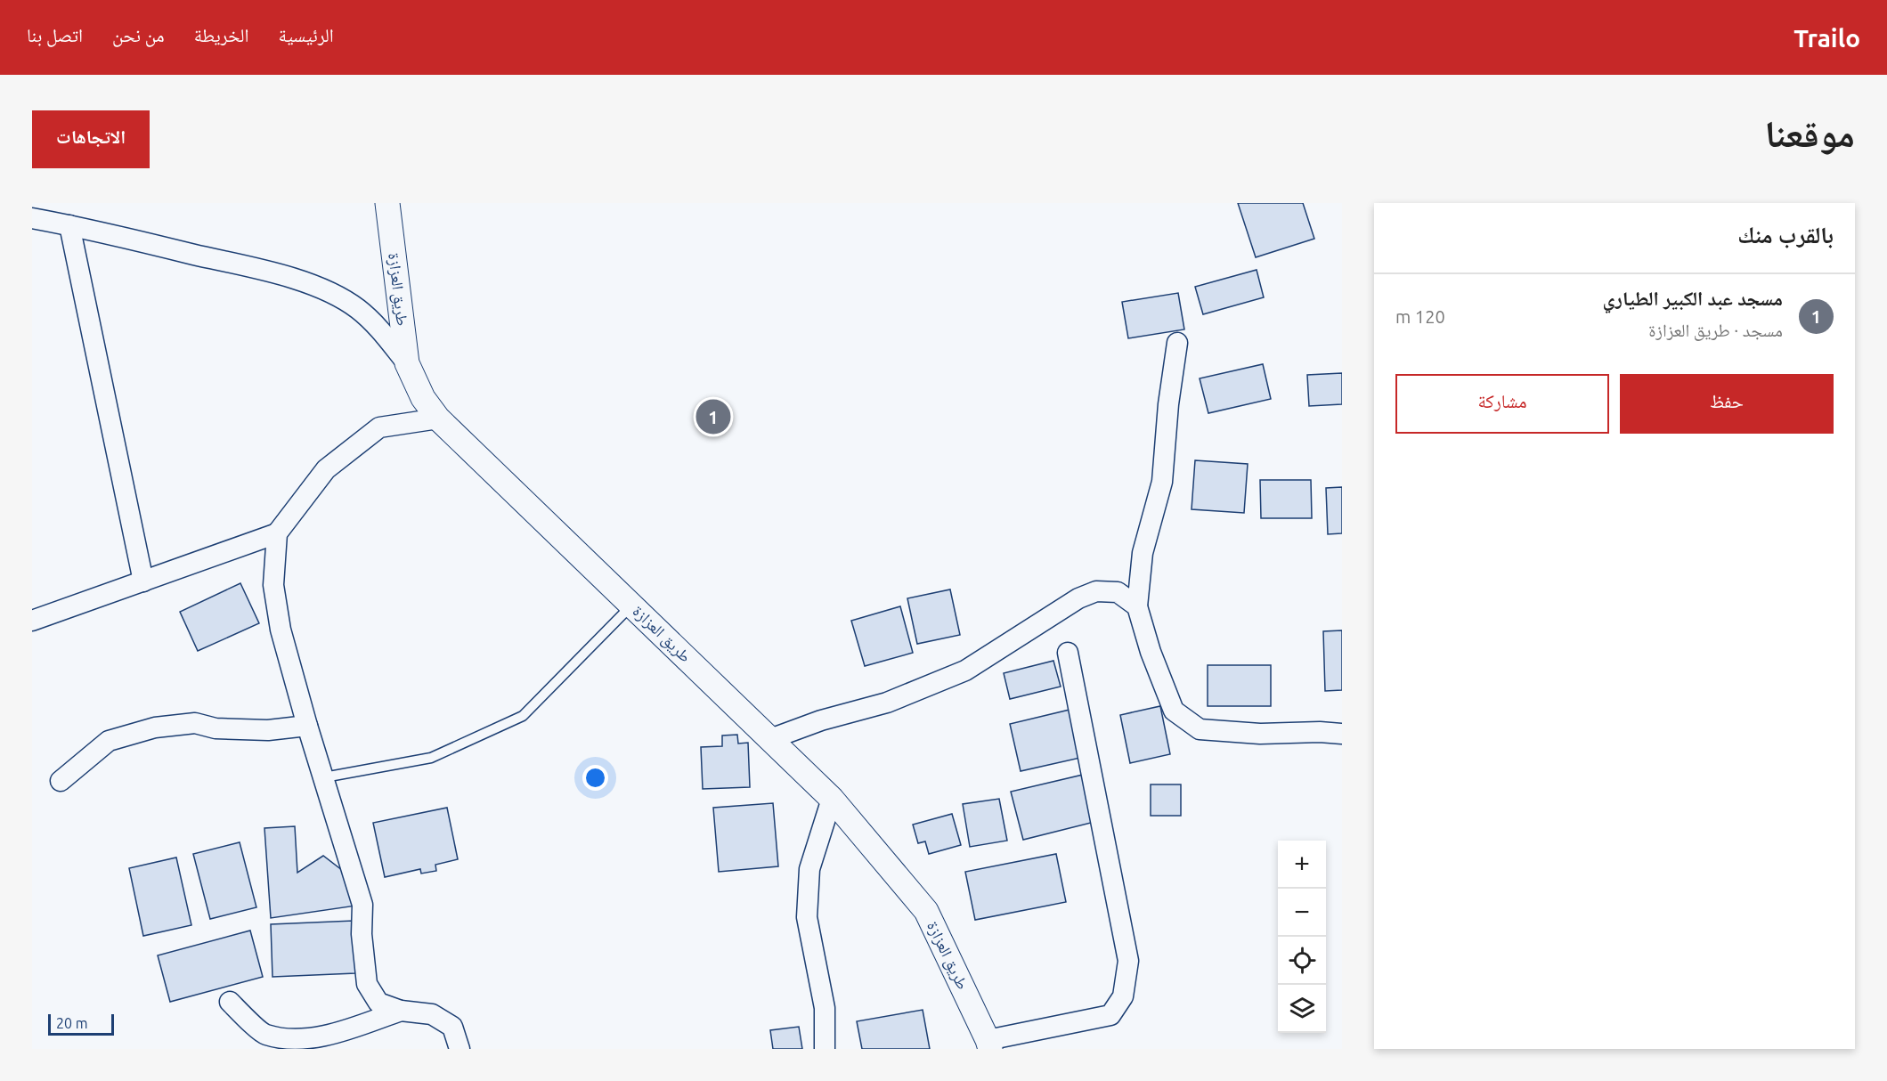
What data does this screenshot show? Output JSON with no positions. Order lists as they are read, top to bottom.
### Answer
{
  "streets": {
    "street": ["طريق العزازة"]
  },
  "scale_bar": "20 m",
  "page": {
    "header": "Trailo",
    "nav": [
      "الرئيسية",
      "الخريطة",
      "من نحن",
      "اتصل بنا"
    ],
    "title": "موقعنا",
    "buttons": [
      "الاتجاهات",
      ["حفظ", "مشاركة"]
    ],
    "heading": "بالقرب منك",
    "list": [
      {
        "mark": "1",
        "name": "مسجد عبد الكبير الطياري",
        "note": "مسجد · طريق العزازة",
        "value": "120 m"
      }
    ],
    "pins": "1",
    "map_buttons": ["+", "−"],
    "scale": "20 m"
  }
}
